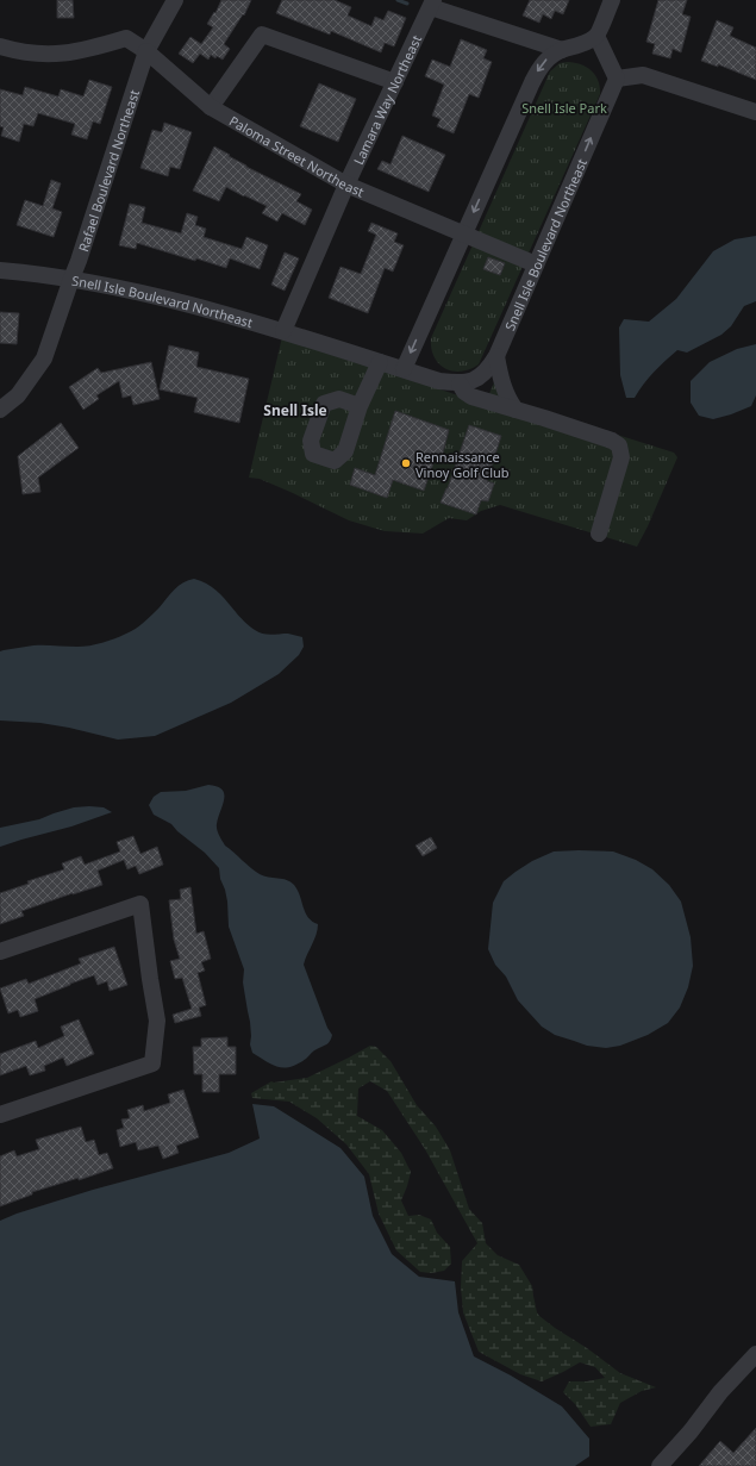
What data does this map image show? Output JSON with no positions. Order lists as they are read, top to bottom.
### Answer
{
  "streets": {
    "street": [
      "Lamara Way Northeast",
      "Paloma Street Northeast",
      "Rafael Boulevard Northeast",
      "Snell Isle Boulevard Northeast"
    ]
  },
  "crossings": [
    ["Lamara Way Northeast", "Paloma Street Northeast"],
    ["Lamara Way Northeast", "Snell Isle Boulevard Northeast"],
    ["Paloma Street Northeast", "Rafael Boulevard Northeast"],
    ["Paloma Street Northeast", "Snell Isle Boulevard Northeast"],
    ["Rafael Boulevard Northeast", "Snell Isle Boulevard Northeast"]
  ],
  "districts": ["Snell Isle"],
  "parks": ["Snell Isle Park"],
  "places": ["Rennaissance Vinoy Golf Club"]
}
